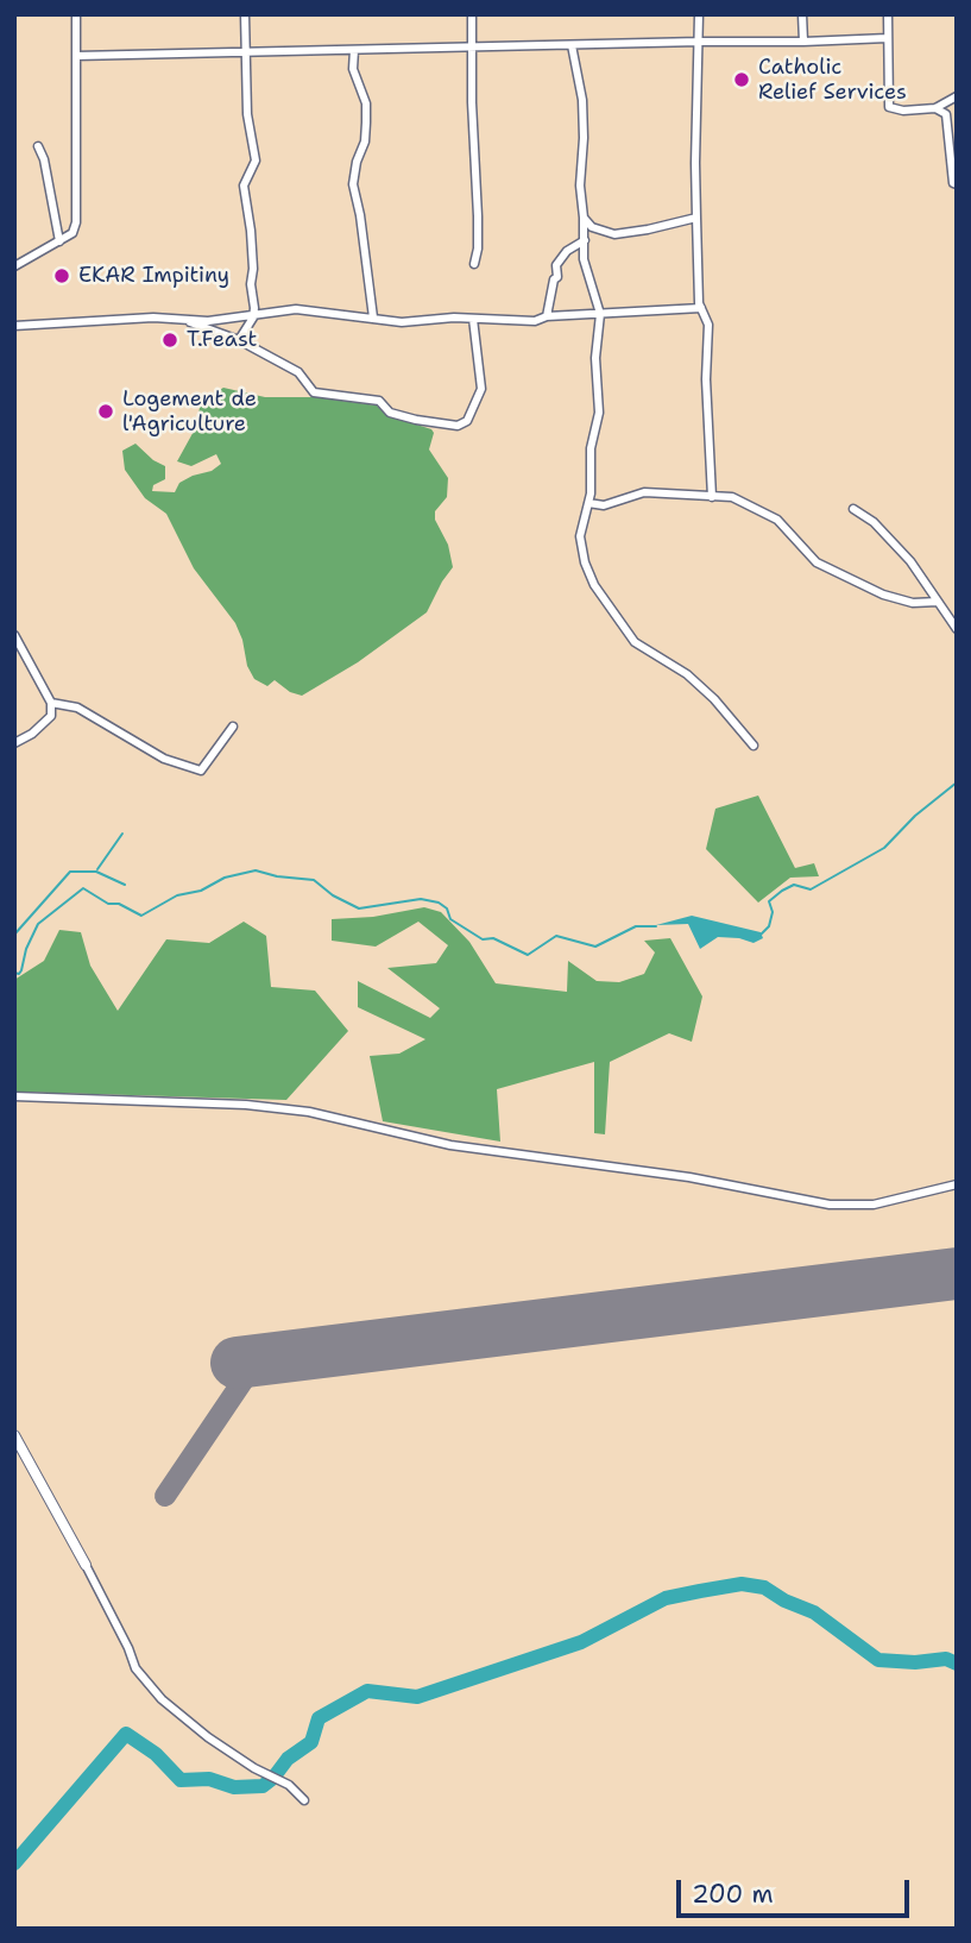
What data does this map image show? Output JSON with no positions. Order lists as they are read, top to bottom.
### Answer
{
  "places": [
    "Catholic Relief Services",
    "EKAR Impitiny",
    "T.Feast",
    "Logement de l'Agriculture"
  ],
  "scale_bar": "200 m"
}
